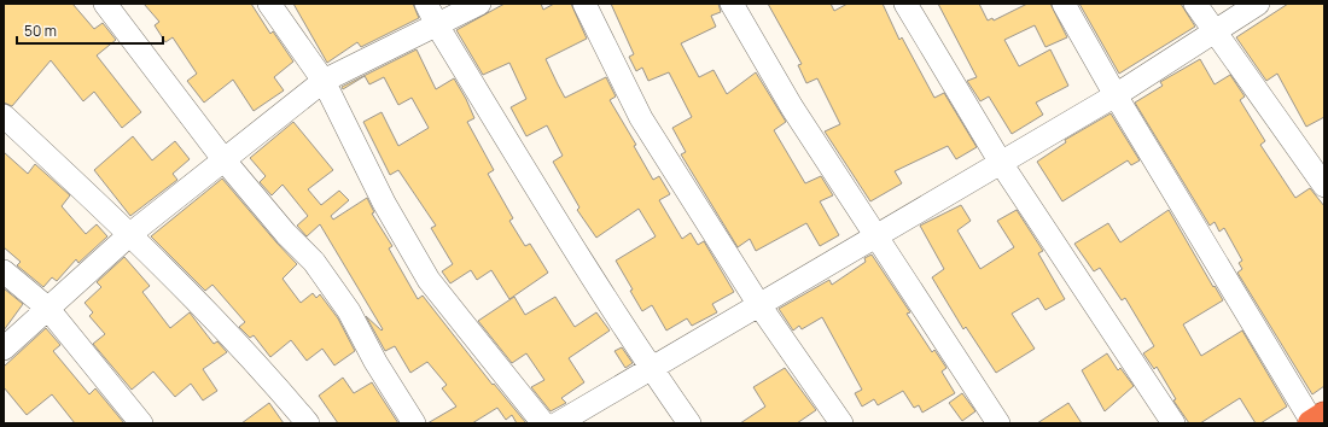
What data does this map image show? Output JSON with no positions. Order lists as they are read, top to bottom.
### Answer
{
  "scale_bar": "50 m"
}
